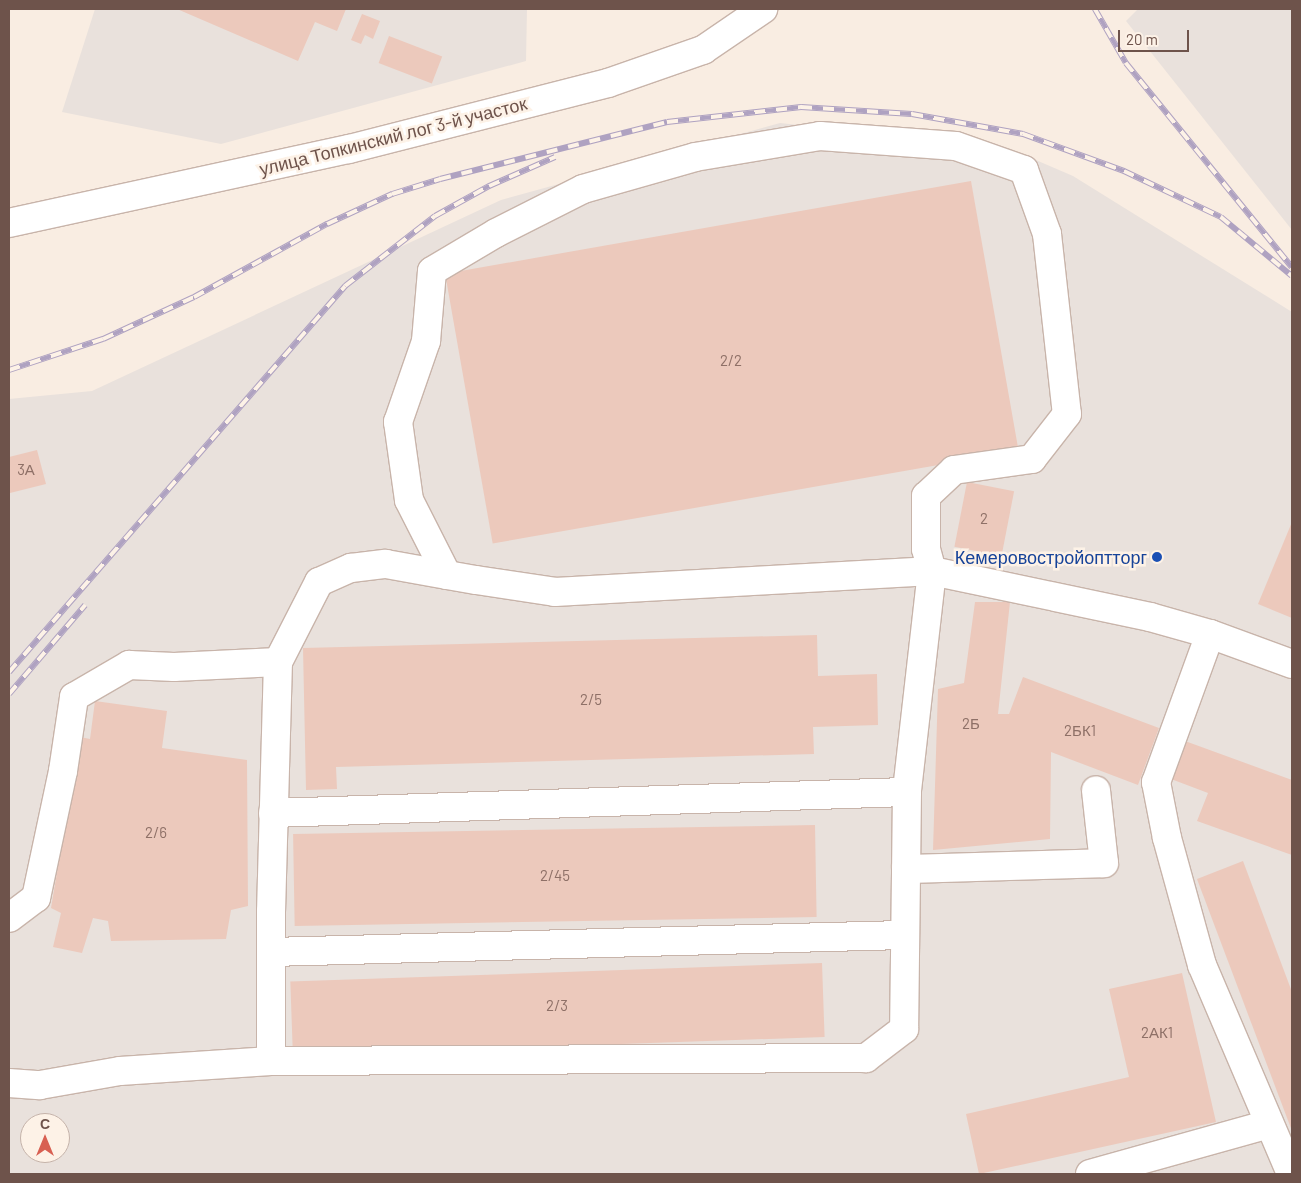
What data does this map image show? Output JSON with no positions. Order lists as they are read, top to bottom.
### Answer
{
  "streets": {
    "street": ["улица Топкинский лог 3-й участок"]
  },
  "places": ["Кемеровостройоптторг"],
  "house_numbers": [
    "2/2",
    "3А",
    "2",
    "2/5",
    "2Б",
    "2БК1",
    "2/6",
    "2/45",
    "2/3",
    "2АК1"
  ],
  "scale_bar": "20 m",
  "north": "top"
}
